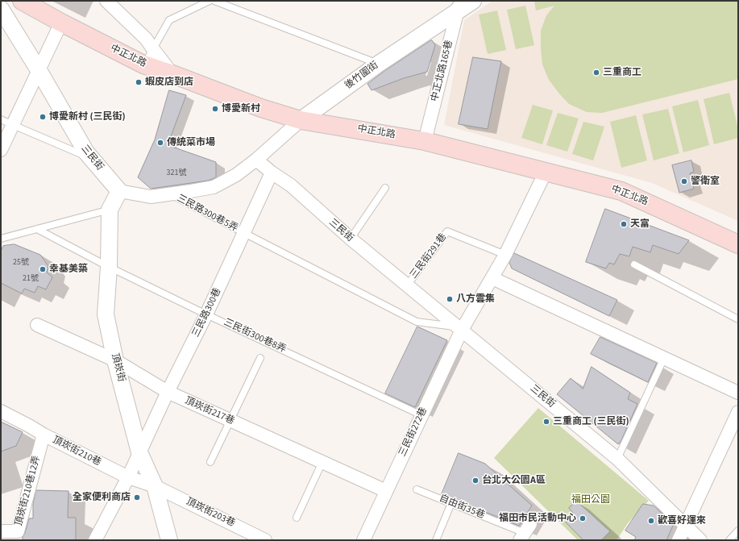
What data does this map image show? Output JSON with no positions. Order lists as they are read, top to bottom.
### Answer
{
  "streets": {
    "main road": ["中正北路"],
    "street": [
      "中正北路165巷",
      "後竹圍街",
      "三民街",
      "三民路300巷",
      "頂崁街",
      "頂崁街217巷",
      "三民街272巷",
      "頂崁街210巷",
      "頂崁街210巷12弄",
      "頂崁街203巷"
    ],
    "lane": [
      "三民路300巷5弄",
      "三民街291巷",
      "三民街300巷8弄",
      "自由街35巷"
    ]
  },
  "crossings": [
    ["中正北路", "中正北路165巷"],
    ["中正北路", "後竹圍街"],
    ["中正北路", "三民街272巷"],
    ["中正北路165巷", "後竹圍街"],
    ["後竹圍街", "三民街"],
    ["三民街", "三民路300巷5弄"],
    ["三民街", "三民街291巷"],
    ["三民街", "三民路300巷"],
    ["三民街", "頂崁街"],
    ["三民街", "三民街272巷"],
    ["三民路300巷5弄", "三民路300巷"],
    ["三民路300巷5弄", "三民街272巷"],
    ["三民街291巷", "三民街272巷"],
    ["三民路300巷", "三民街300巷8弄"],
    ["三民路300巷", "頂崁街"],
    ["三民路300巷", "頂崁街217巷"],
    ["三民路300巷", "頂崁街210巷"],
    ["三民街300巷8弄", "頂崁街"],
    ["三民街300巷8弄", "三民街272巷"],
    ["頂崁街", "頂崁街217巷"],
    ["頂崁街", "頂崁街210巷"],
    ["頂崁街", "頂崁街203巷"],
    ["頂崁街217巷", "三民街272巷"],
    ["頂崁街210巷", "頂崁街210巷12弄"],
    ["頂崁街210巷", "頂崁街203巷"]
  ],
  "parks": ["福田公園"],
  "places": [
    "三重商工",
    "蝦皮店到店",
    "博愛新村",
    "博愛新村 (三民街)",
    "傳統菜市場",
    "警衛室",
    "天富",
    "幸基美築",
    "八方雲集",
    "三重商工 (三民街)",
    "台北大公園A區",
    "全家便利商店",
    "福田市民活動中心",
    "歡喜好運來"
  ],
  "house_numbers": ["321號", "25號", "21號"]
}
